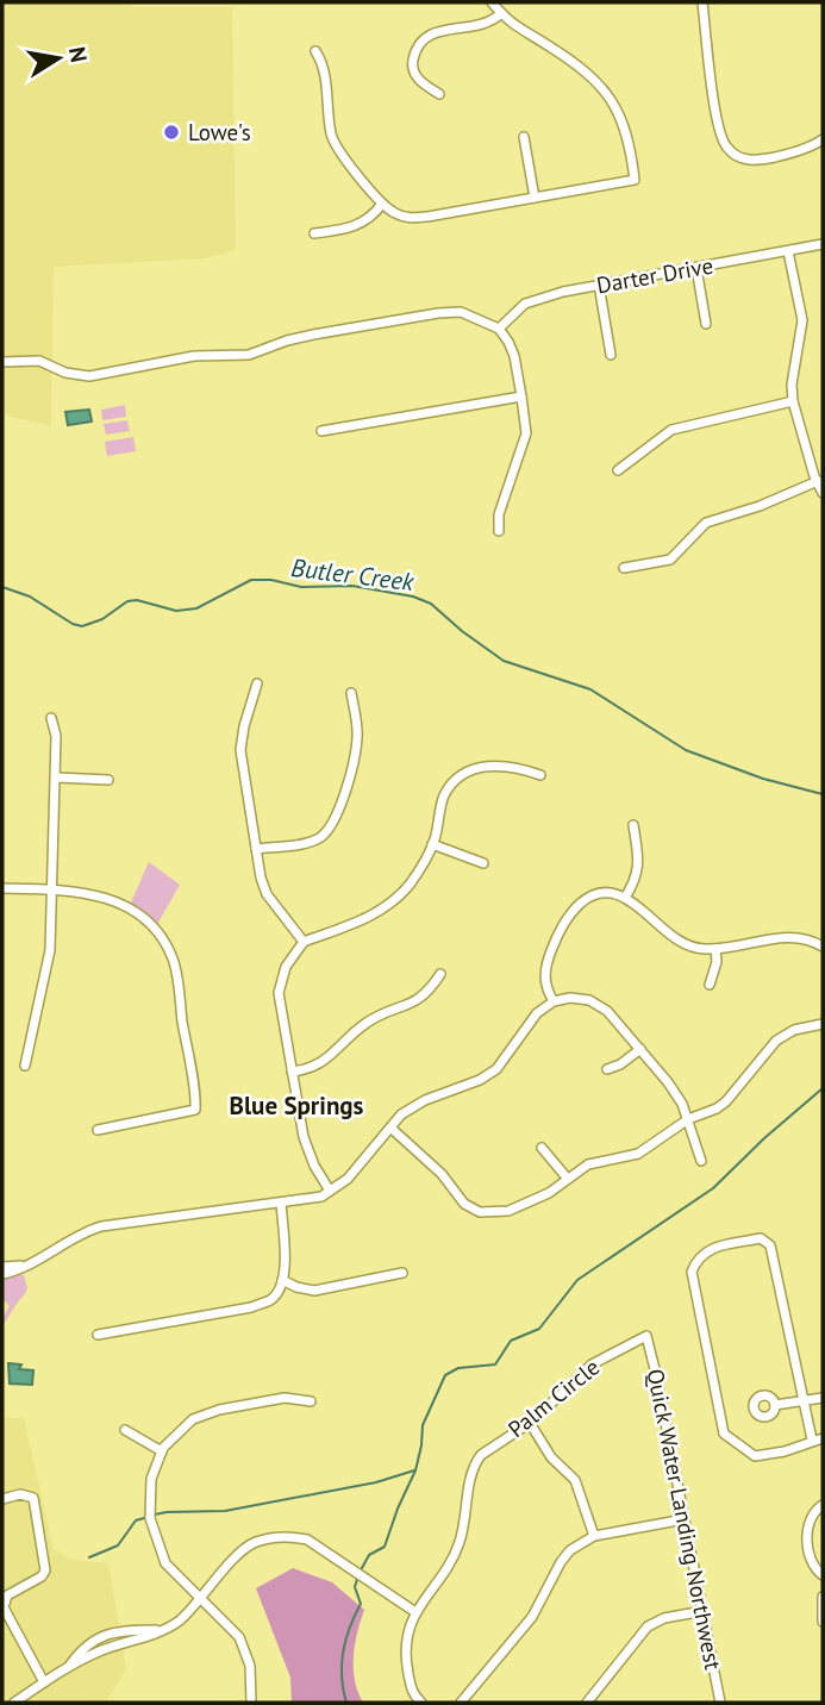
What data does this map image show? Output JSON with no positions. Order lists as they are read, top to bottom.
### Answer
{
  "streets": {
    "street": ["Darter Drive", "Palm Circle", "Quick Water Landing Northwest"]
  },
  "crossings": [
    ["Palm Circle", "Quick Water Landing Northwest"]
  ],
  "districts": ["Blue Springs"],
  "water": ["Butler Creek"],
  "places": ["Lowe's"],
  "north": "right"
}
